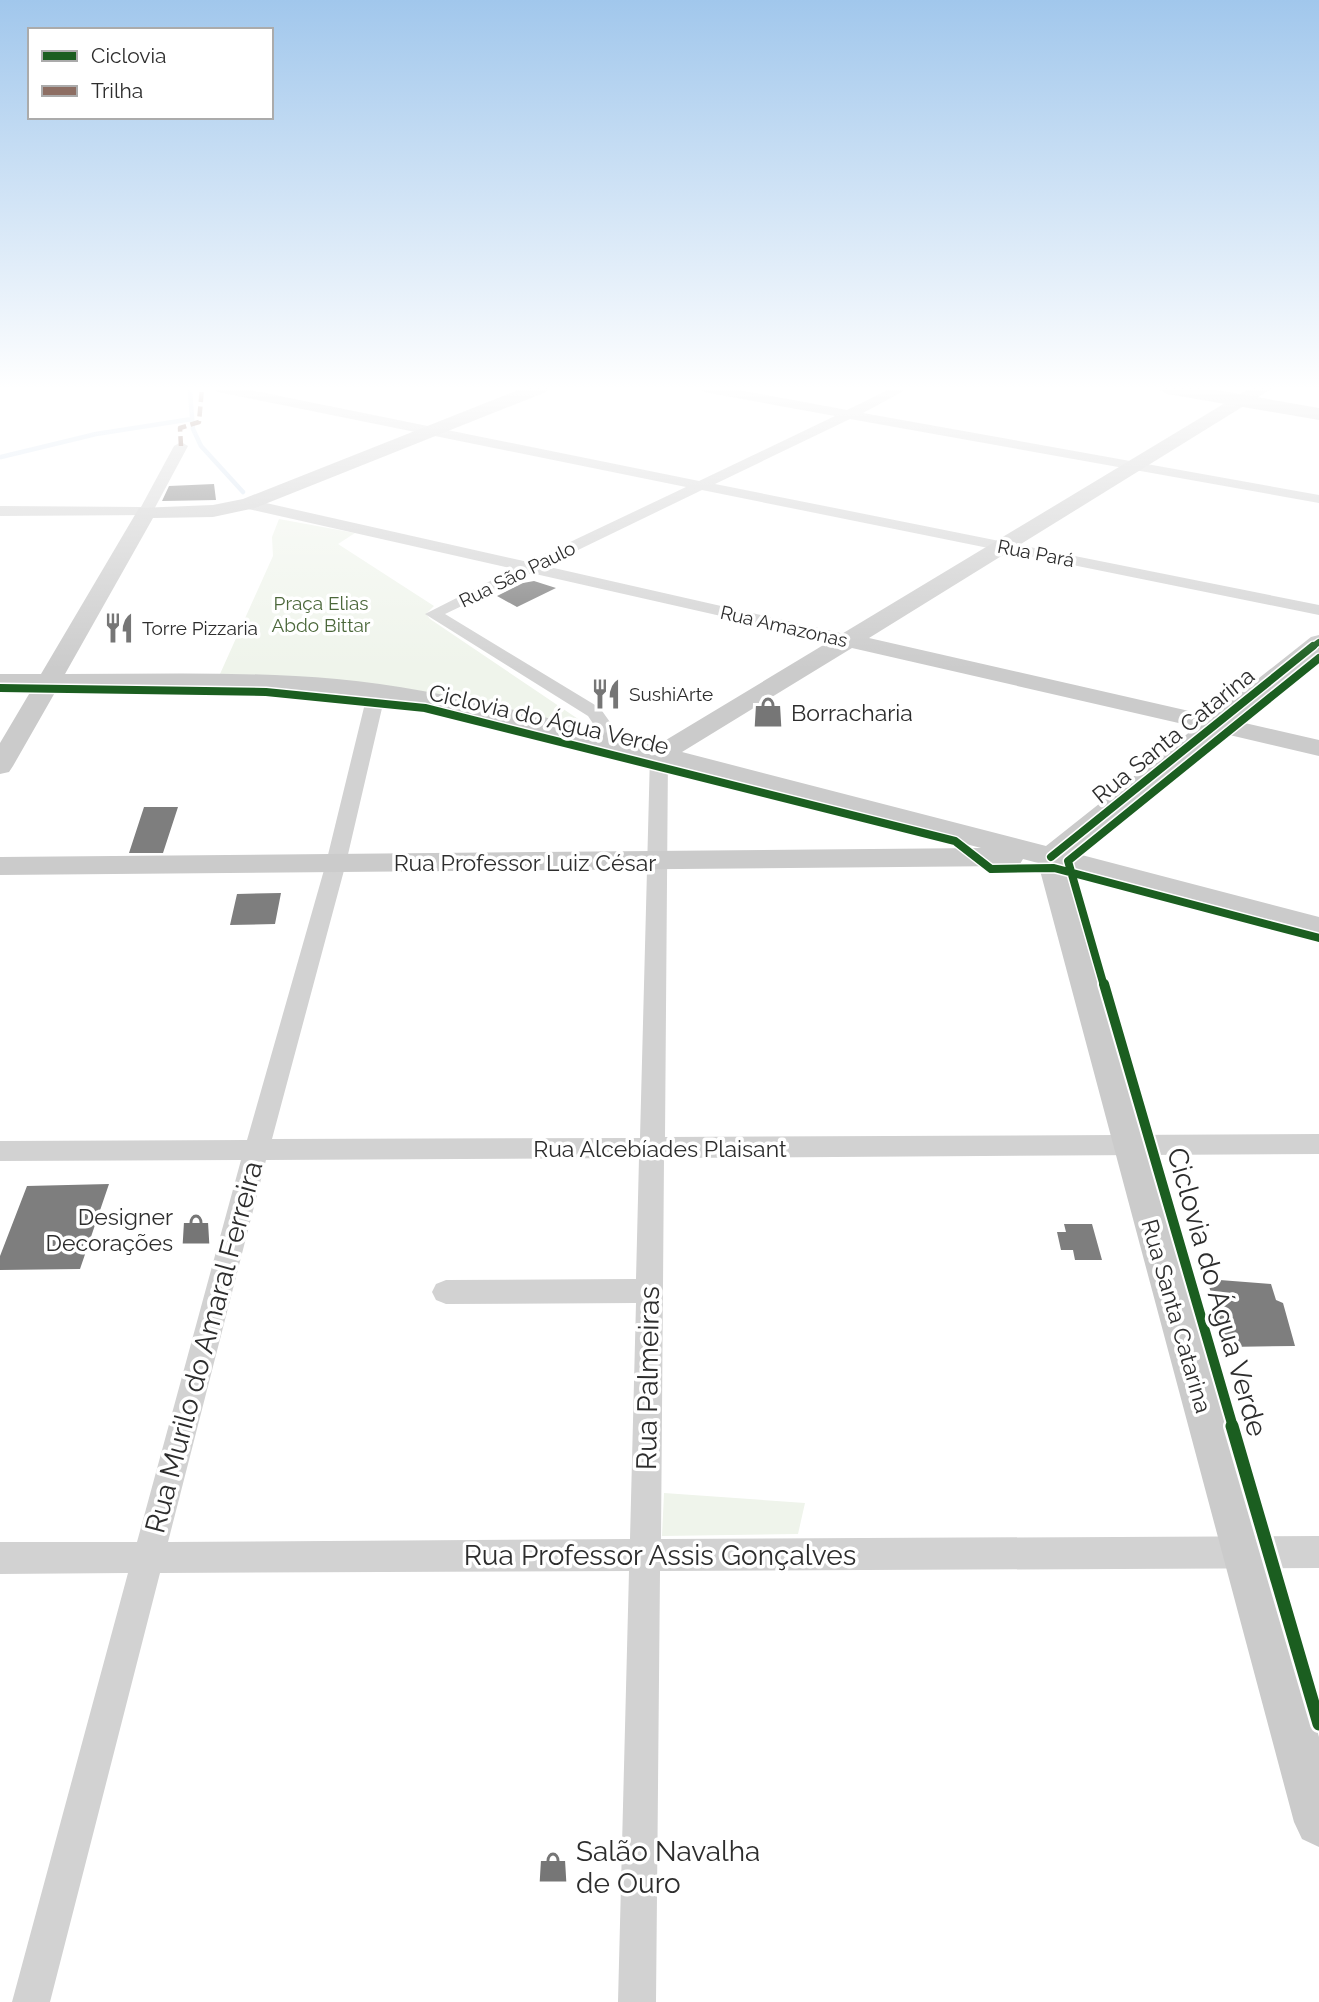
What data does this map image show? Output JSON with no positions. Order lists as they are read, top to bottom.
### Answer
{
  "streets": {
    "street": [
      "Rua Pará",
      "Rua São Paulo",
      "Rua Amazonas",
      "Rua Santa Catarina",
      "Rua Professor Luiz César",
      "Rua Alcebíades Plaisant",
      "Rua Murilo do Amaral Ferreira",
      "Rua Palmeiras",
      "Rua Professor Assis Gonçalves"
    ],
    "cycle path": ["Ciclovia do Água Verde"]
  },
  "crossings": [
    ["Rua Pará", "Rua São Paulo"],
    ["Rua São Paulo", "Rua Amazonas"],
    ["Rua Amazonas", "Rua Santa Catarina"],
    ["Rua Santa Catarina", "Rua Professor Luiz César"],
    ["Rua Santa Catarina", "Rua Alcebíades Plaisant"],
    ["Rua Santa Catarina", "Rua Professor Assis Gonçalves"],
    ["Rua Professor Luiz César", "Rua Murilo do Amaral Ferreira"],
    ["Rua Professor Luiz César", "Rua Palmeiras"],
    ["Rua Alcebíades Plaisant", "Rua Murilo do Amaral Ferreira"],
    ["Rua Alcebíades Plaisant", "Rua Palmeiras"],
    ["Rua Murilo do Amaral Ferreira", "Rua Professor Assis Gonçalves"],
    ["Rua Palmeiras", "Rua Professor Assis Gonçalves"]
  ],
  "parks": ["Praça Elias Abdo Bittar"],
  "places": {
    "restaurant": ["Torre Pizzaria", "SushiArte"],
    "shop": ["Borracharia", "Designer Decorações", "Salão Navalha de Ouro"]
  },
  "legend": ["Ciclovia", "Trilha"]
}
